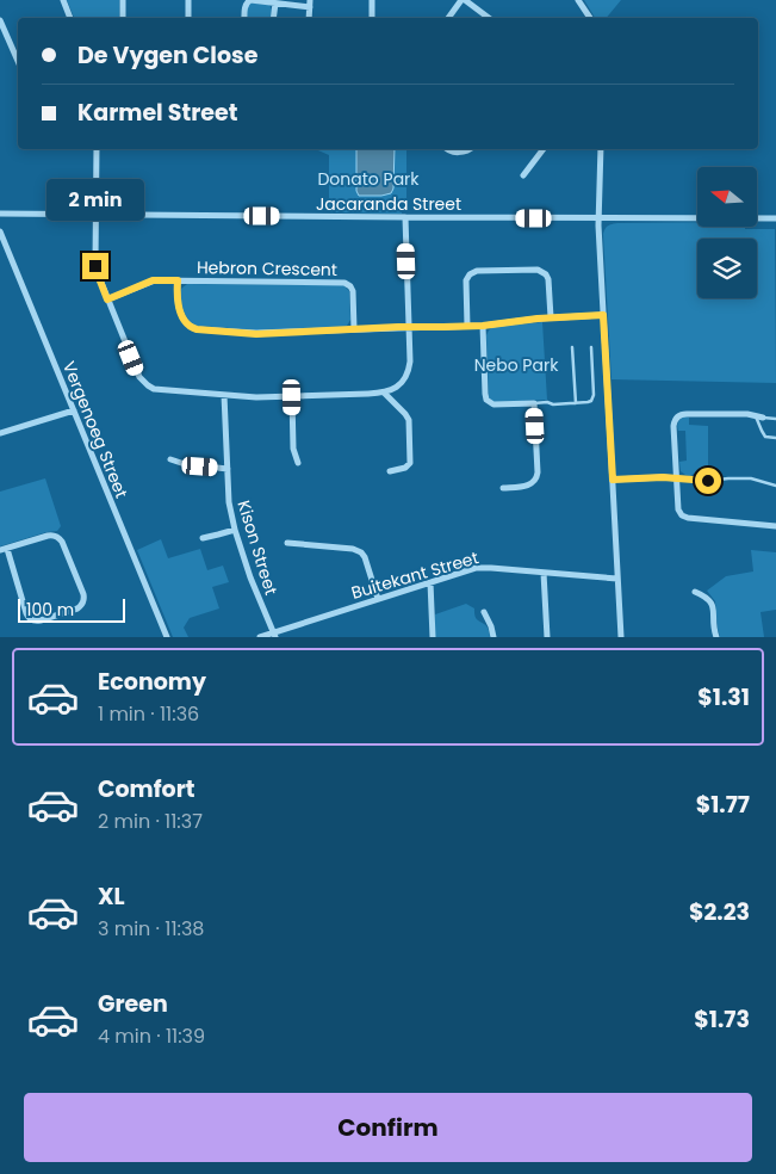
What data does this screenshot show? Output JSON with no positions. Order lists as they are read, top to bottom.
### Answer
{
  "streets": {
    "street": [
      "Jacaranda Street",
      "Hebron Crescent",
      "Vergenoeg Street",
      "Kison Street",
      "Buitekant Street"
    ]
  },
  "crossings": [
    ["Kison Street", "Buitekant Street"]
  ],
  "parks": ["Donato Park", "Nebo Park"],
  "scale_bar": "100 m",
  "north": "left",
  "page": {
    "banner": ["De Vygen Close", "Karmel Street"],
    "bubble": "2 min",
    "scale": "100 m",
    "list": [
      {
        "name": "Economy",
        "note": "1 min · 11:36",
        "value": "$1.31"
      },
      {
        "name": "Comfort",
        "note": "2 min · 11:37",
        "value": "$1.77"
      },
      {
        "name": "XL",
        "note": "3 min · 11:38",
        "value": "$2.23"
      },
      {
        "name": "Green",
        "note": "4 min · 11:39",
        "value": "$1.73"
      }
    ],
    "buttons": "Confirm"
  }
}
